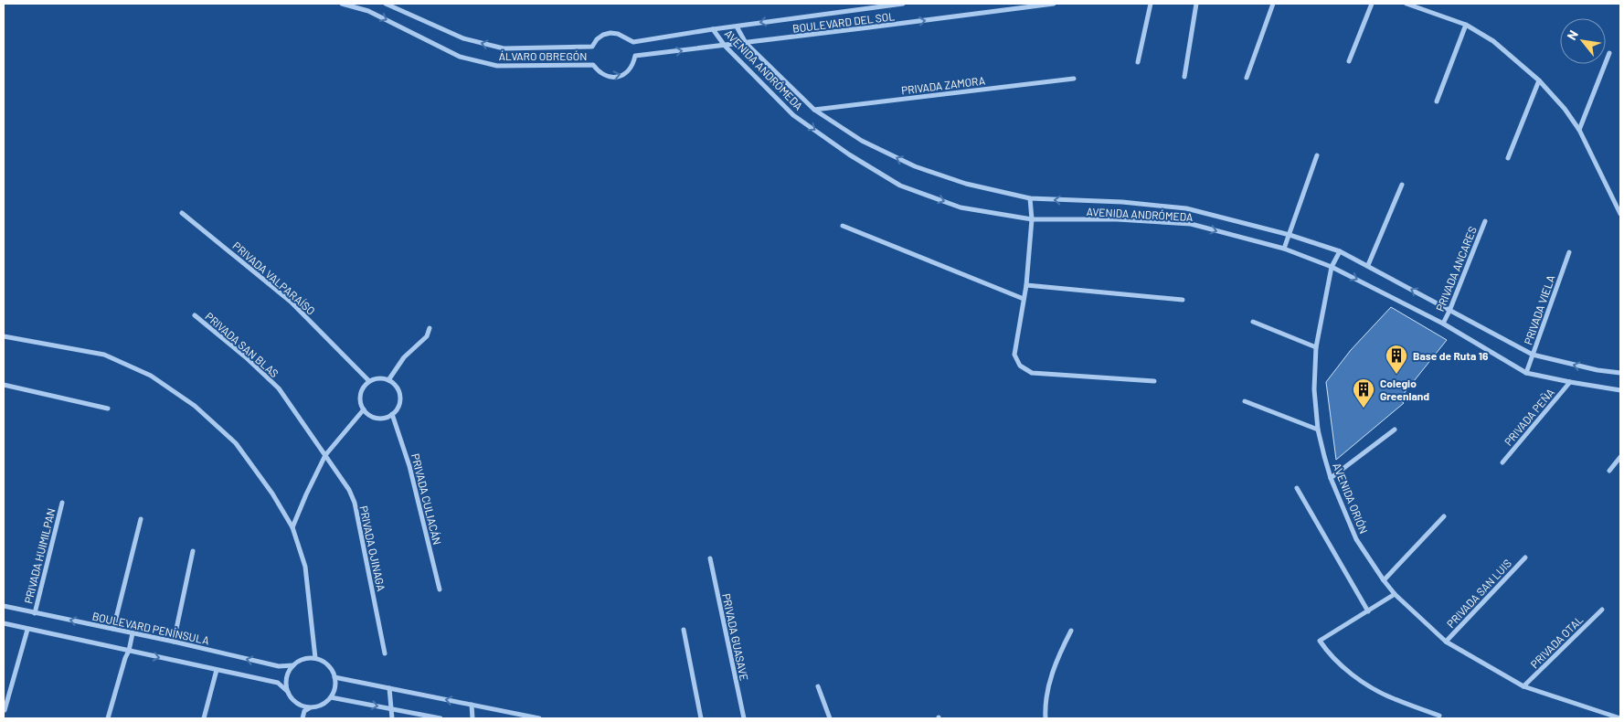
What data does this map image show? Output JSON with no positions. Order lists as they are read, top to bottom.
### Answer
{
  "streets": {
    "street": [
      "BOULEVARD DEL SOL",
      "ÁLVARO OBREGÓN",
      "AVENIDA ANDRÓMEDA",
      "PRIVADA ZAMORA",
      "PRIVADA ANCARES",
      "PRIVADA VALPARAÍSO",
      "PRIVADA VIELA",
      "PRIVADA SAN BLAS",
      "PRIVADA PEÑA",
      "AVENIDA ORIÓN",
      "PRIVADA CULIACÁN",
      "PRIVADA OJINAGA",
      "PRIVADA HUIMILPAN",
      "PRIVADA SAN LUIS",
      "BOULEVARD PENÍNSULA",
      "PRIVADA GUASAVE",
      "PRIVADA OTAL"
    ]
  },
  "crossings": [
    ["BOULEVARD DEL SOL", "ÁLVARO OBREGÓN"],
    ["BOULEVARD DEL SOL", "AVENIDA ANDRÓMEDA"],
    ["AVENIDA ANDRÓMEDA", "PRIVADA ZAMORA"],
    ["AVENIDA ANDRÓMEDA", "PRIVADA ANCARES"],
    ["AVENIDA ANDRÓMEDA", "PRIVADA VIELA"],
    ["AVENIDA ANDRÓMEDA", "PRIVADA PEÑA"],
    ["AVENIDA ANDRÓMEDA", "AVENIDA ORIÓN"],
    ["PRIVADA VALPARAÍSO", "PRIVADA CULIACÁN"],
    ["PRIVADA SAN BLAS", "PRIVADA OJINAGA"],
    ["AVENIDA ORIÓN", "PRIVADA SAN LUIS"],
    ["AVENIDA ORIÓN", "PRIVADA OTAL"],
    ["PRIVADA HUIMILPAN", "BOULEVARD PENÍNSULA"]
  ],
  "places": {
    "building": ["Base de Ruta 16", "Colegio Greenland"]
  },
  "north": "top left"
}
